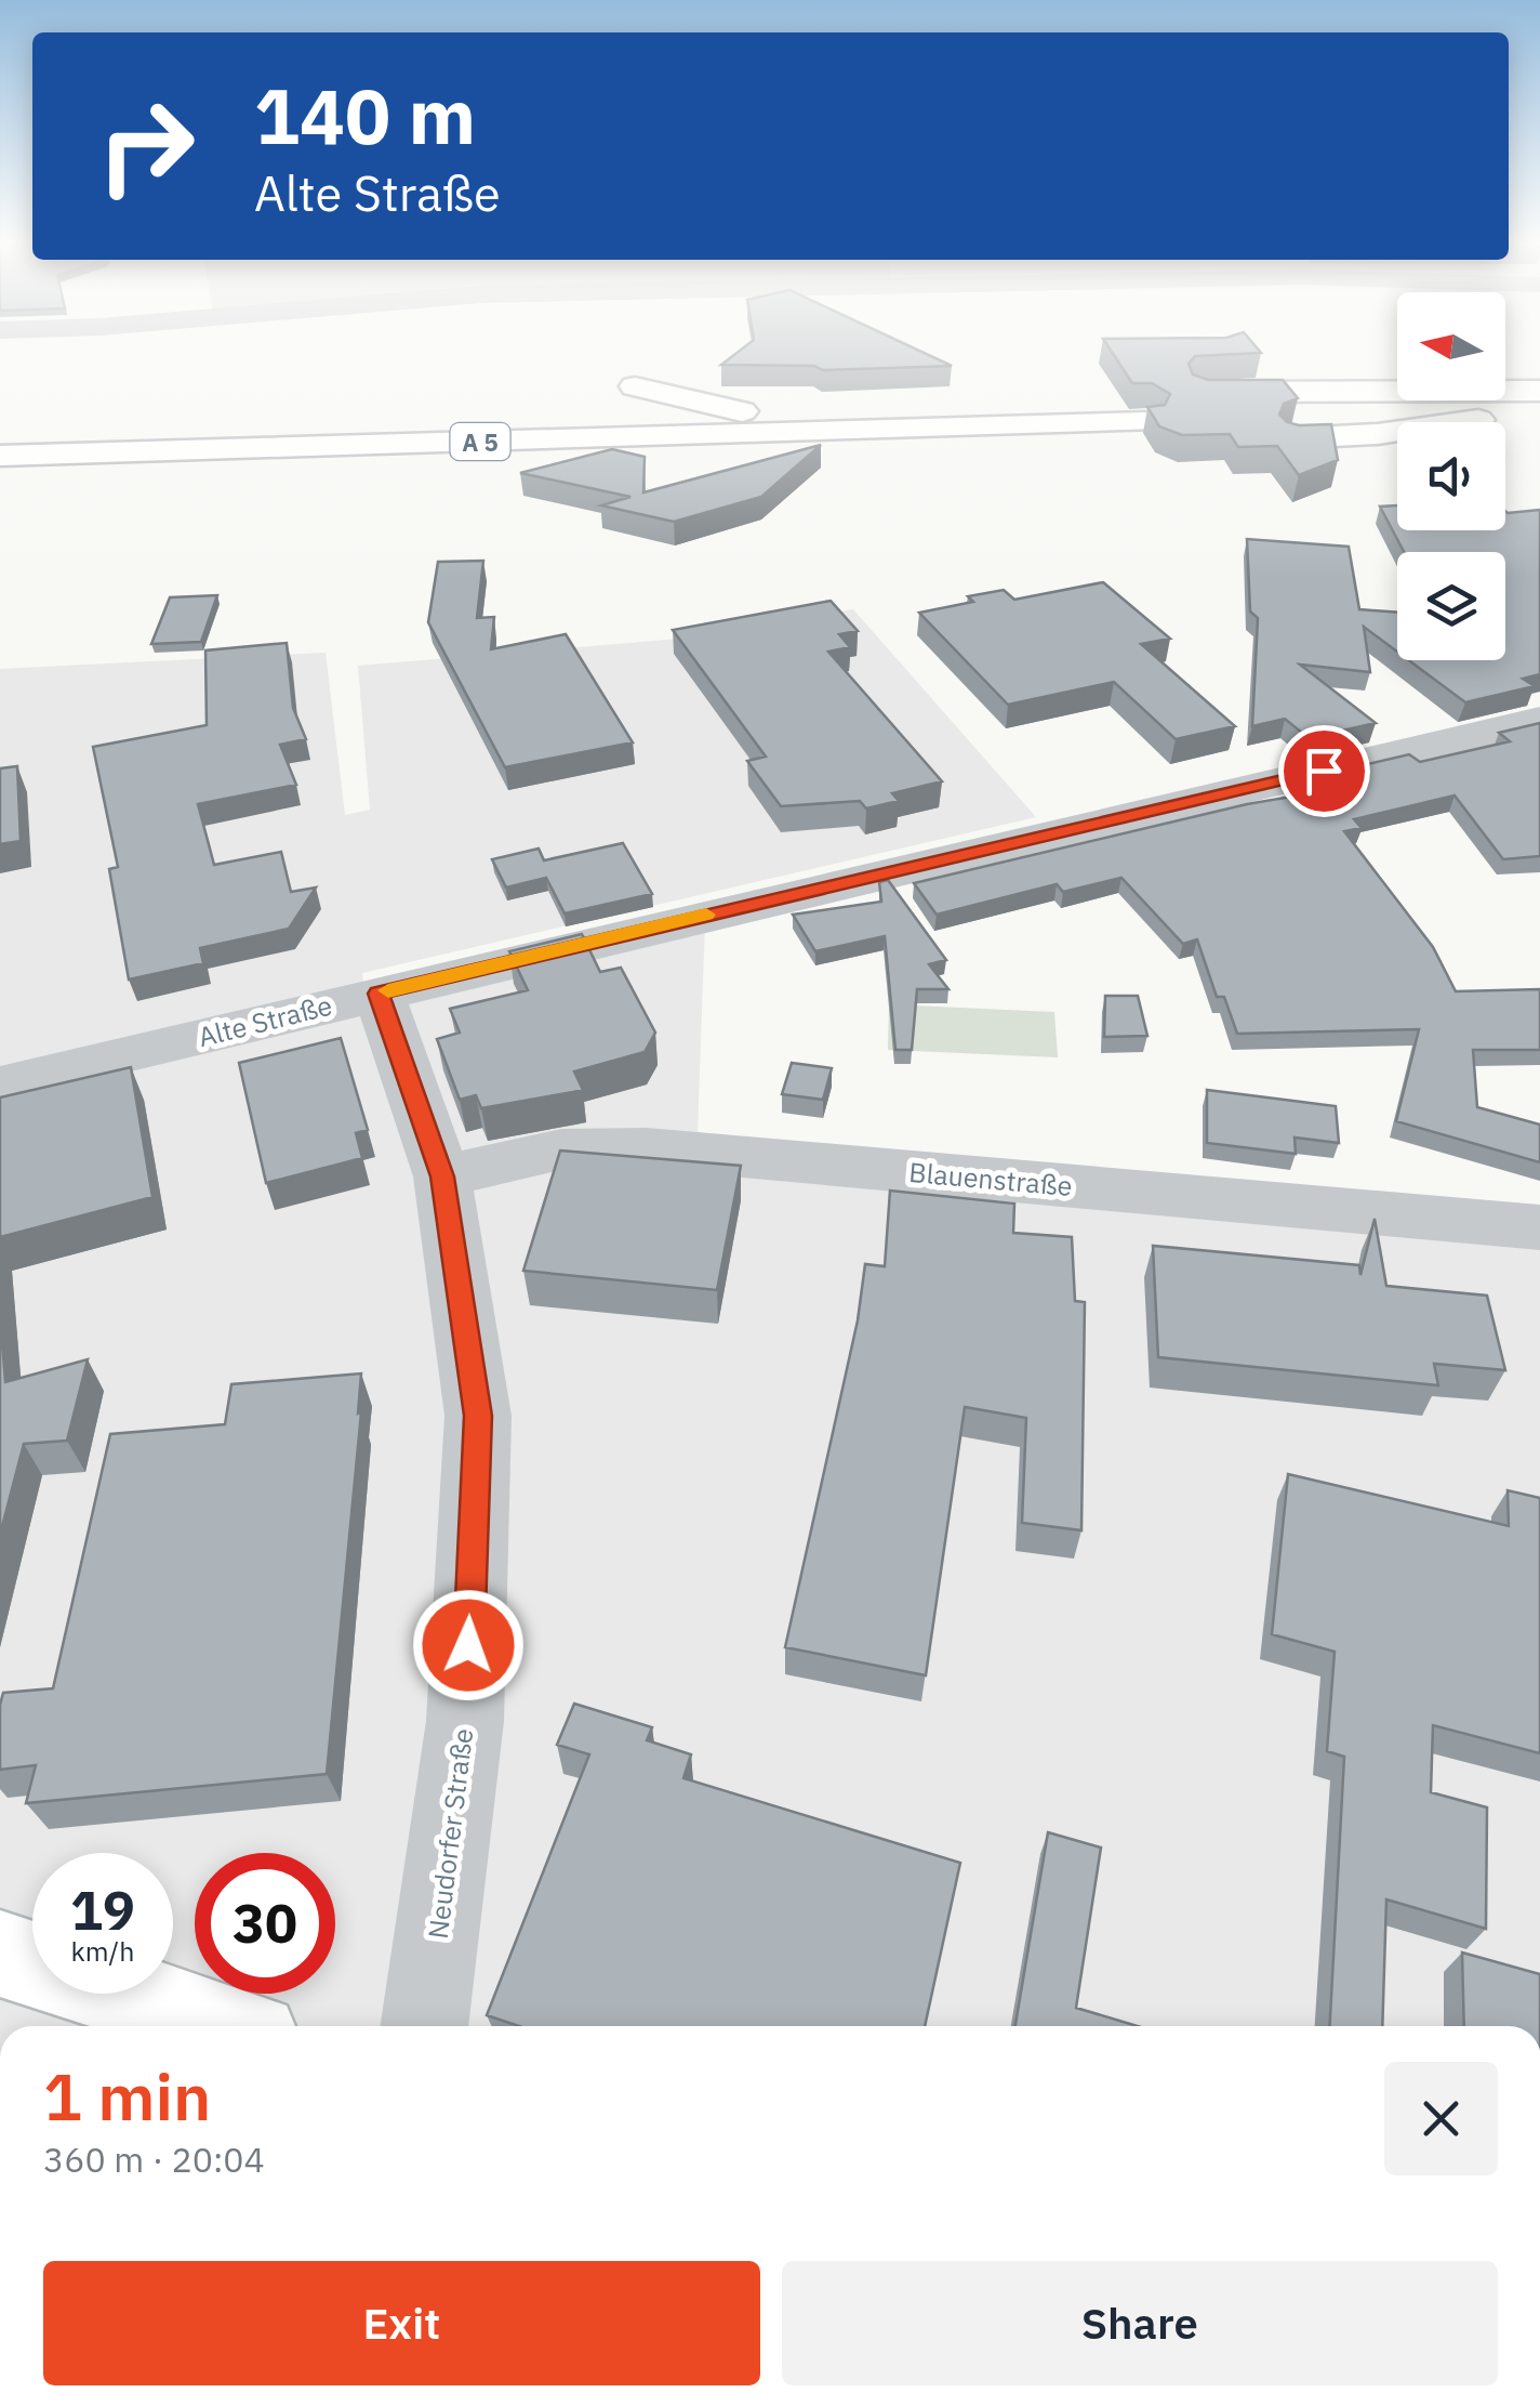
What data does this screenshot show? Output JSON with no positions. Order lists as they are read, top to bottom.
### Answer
{
  "streets": {
    "main road": ["A 5"],
    "street": ["Alte Straße", "Blauenstraße", "Neudorfer Straße"]
  },
  "crossings": [
    ["Alte Straße", "Neudorfer Straße"],
    ["Blauenstraße", "Neudorfer Straße"]
  ],
  "north": "left",
  "page": {
    "turn": ["140 m", "Alte Straße"],
    "speed": "19 km/h",
    "limit": "30",
    "heading": ["1 min", "360 m · 20:04"],
    "buttons": ["Exit", "Share"]
  }
}
